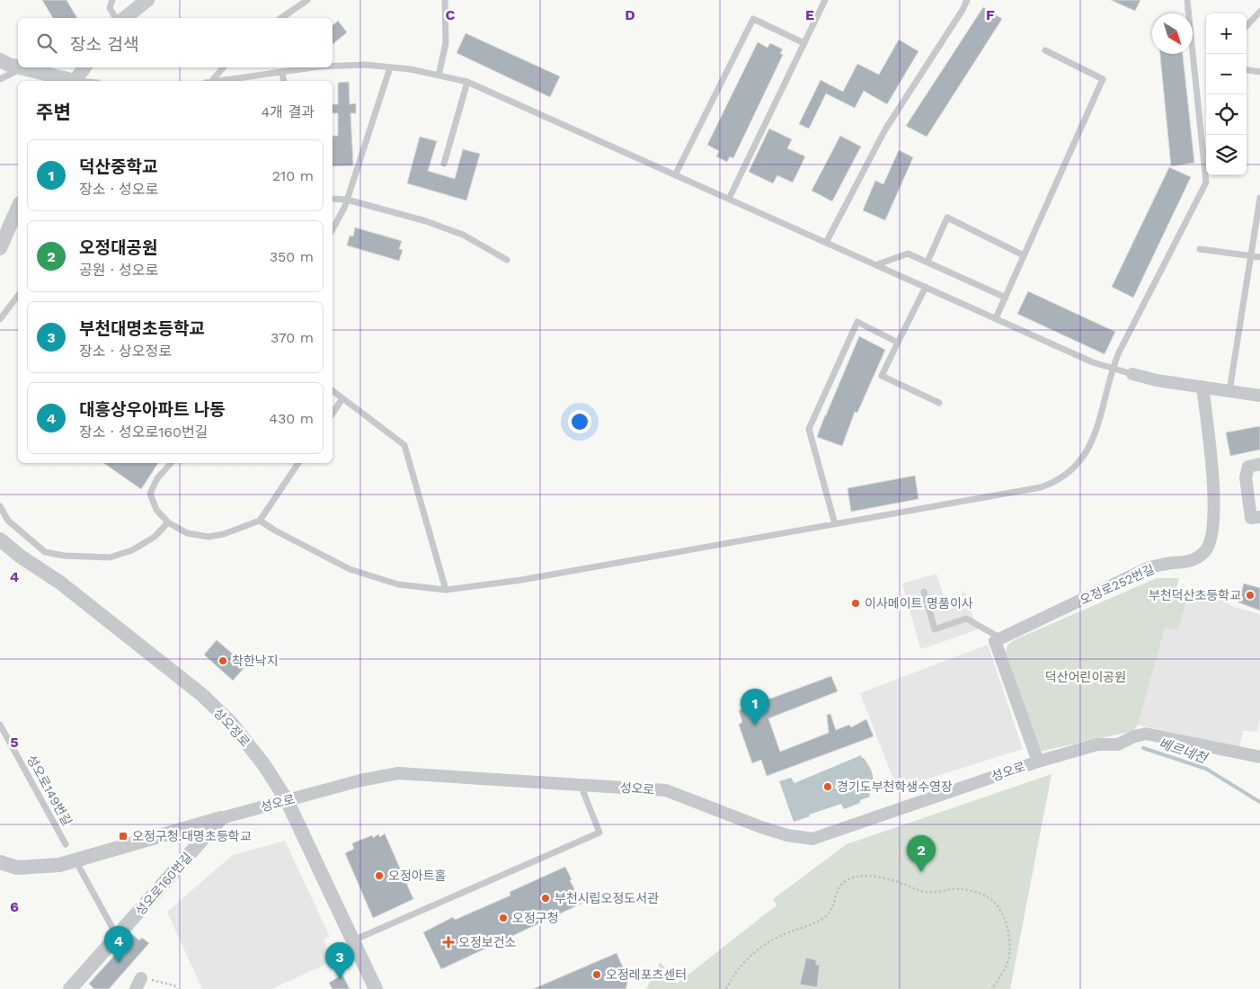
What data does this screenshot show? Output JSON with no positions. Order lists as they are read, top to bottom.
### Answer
{
  "streets": {
    "street": [
      "오정로252번길",
      "상오정로",
      "성오로",
      "성오로160번길"
    ],
    "lane": ["성오로149번길"]
  },
  "crossings": [
    ["상오정로", "성오로"],
    ["성오로", "성오로160번길"]
  ],
  "water": ["베르네천"],
  "parks": ["덕산어린이공원"],
  "places": {
    "other": [
      "부천덕산초등학교",
      "이사메이트 명품이사",
      "착한낙지",
      "경기도부천학생수영장",
      "오정아트홀",
      "부천시립오정도서관",
      "오정구청",
      "오정레포츠센터"
    ],
    "transit": ["오정구청.대명초등학교"],
    "health": ["오정보건소"]
  },
  "north": "bottom right",
  "page": {
    "map_buttons": ["+", "−"],
    "search": "장소 검색",
    "heading": ["주변", "4개 결과"],
    "list": [
      {
        "mark": "1",
        "name": "덕산중학교",
        "note": "장소 · 성오로",
        "value": "210 m"
      },
      {
        "mark": "2",
        "name": "오정대공원",
        "note": "공원 · 성오로",
        "value": "350 m"
      },
      {
        "mark": "3",
        "name": "부천대명초등학교",
        "note": "장소 · 상오정로",
        "value": "370 m"
      },
      {
        "mark": "4",
        "name": "대흥상우아파트 나동",
        "note": "장소 · 성오로160번길",
        "value": "430 m"
      }
    ],
    "pins": [
      "1",
      "2",
      "4",
      "3"
    ]
  },
  "grid": {
    "columns": [
      "C",
      "D",
      "E",
      "F"
    ],
    "rows": ["4", "5", "6"]
  }
}
